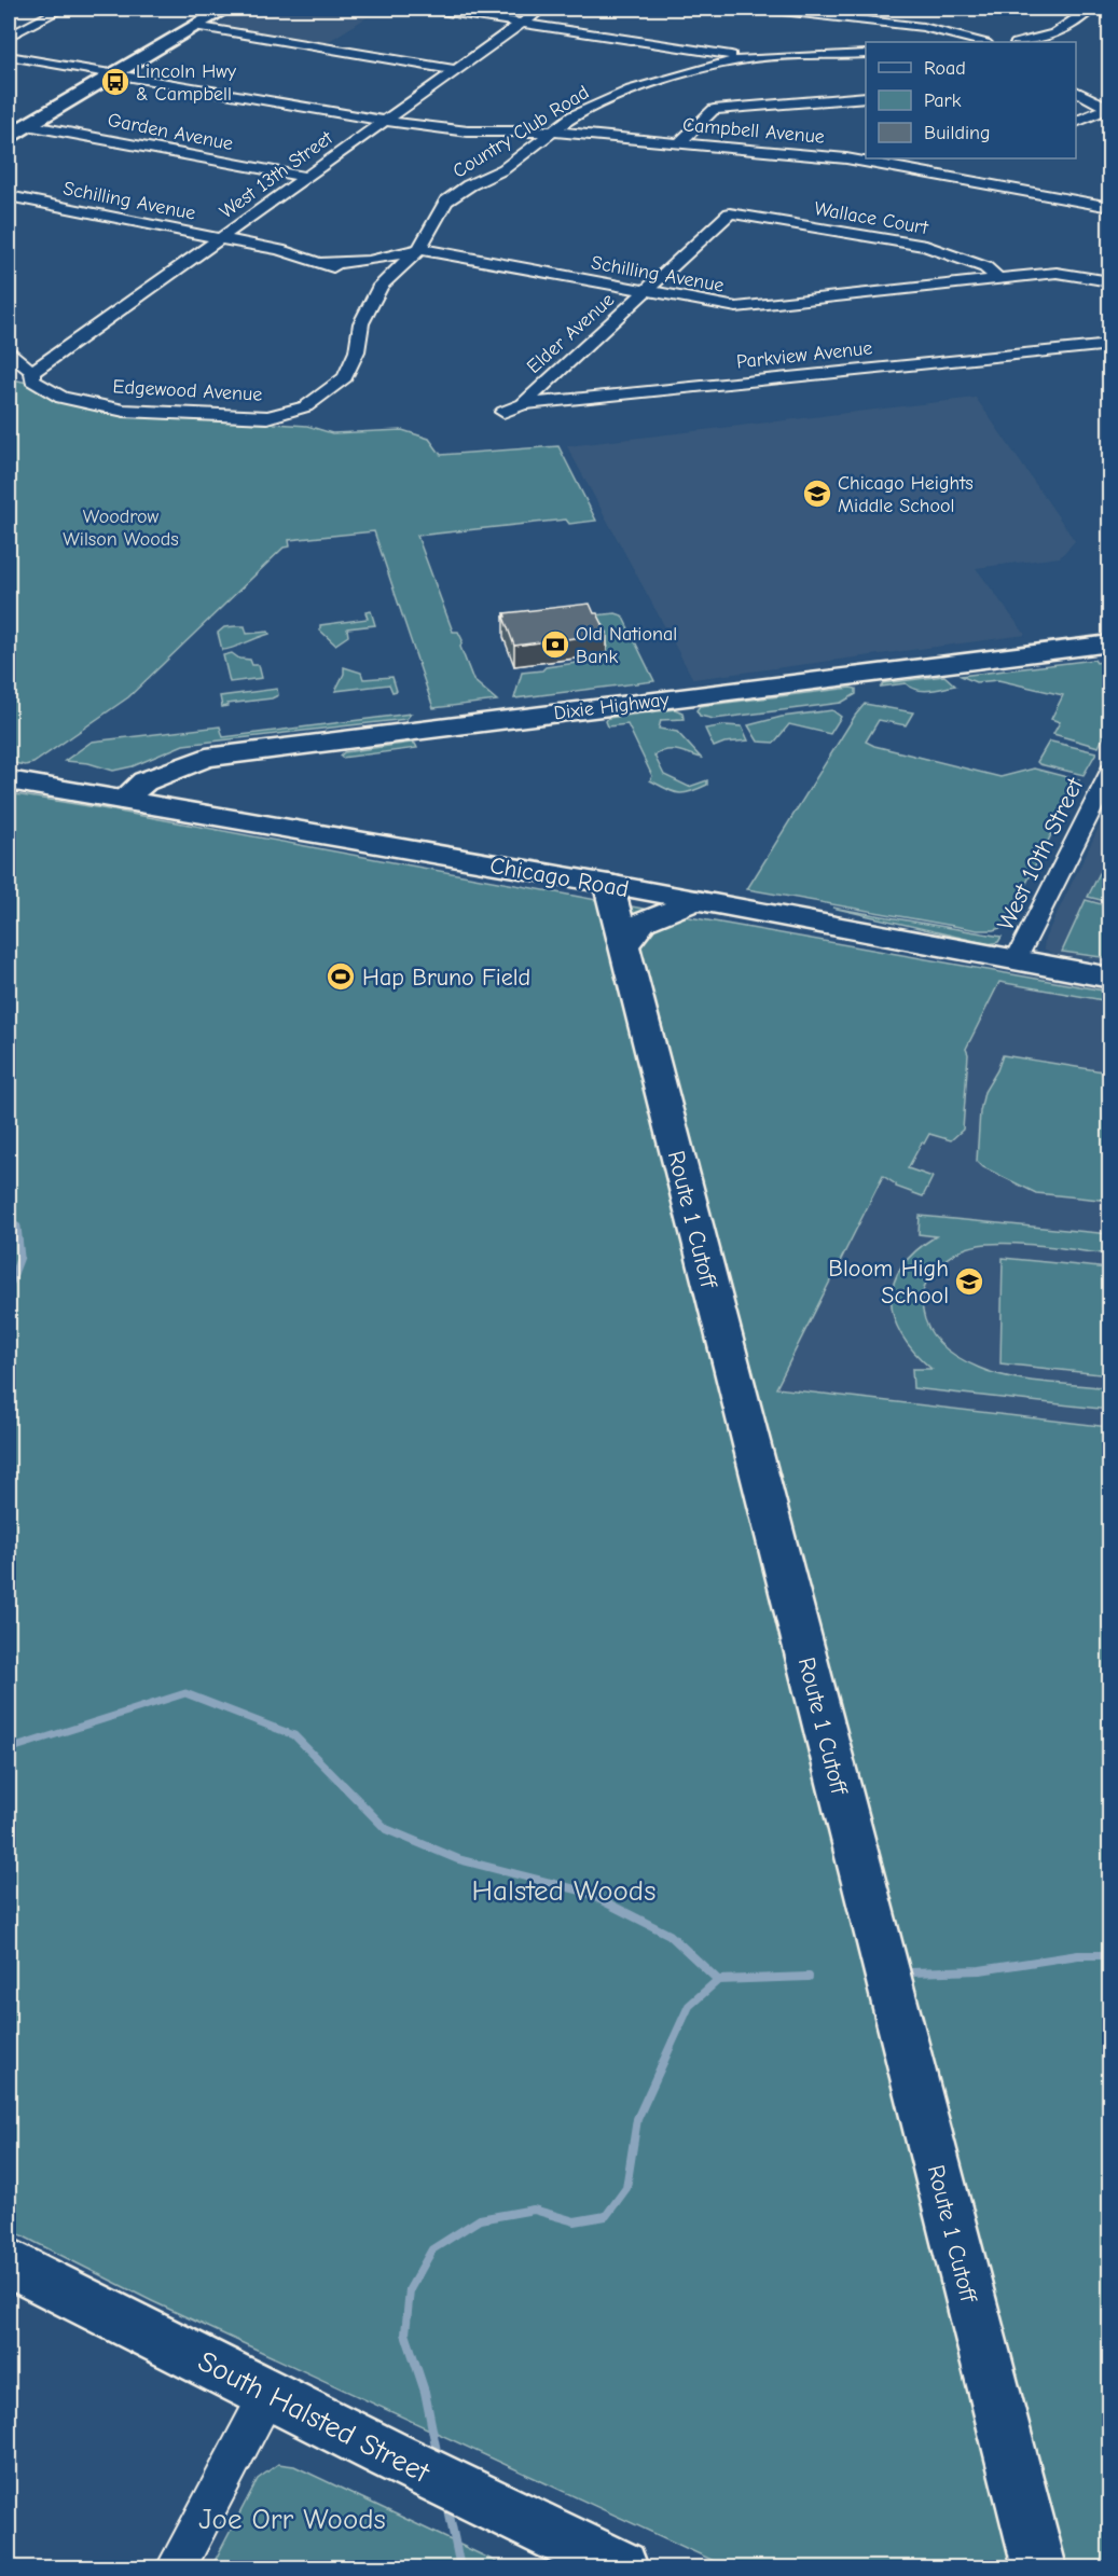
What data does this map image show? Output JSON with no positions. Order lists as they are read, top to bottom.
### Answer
{
  "streets": {
    "main road": [
      "Dixie Highway",
      "Chicago Road",
      "Route 1 Cutoff",
      "South Halsted Street"
    ],
    "street": [
      "Campbell Avenue",
      "Garden Avenue",
      "Country Club Road",
      "West 13th Street",
      "Schilling Avenue",
      "Wallace Court",
      "Elder Avenue",
      "Parkview Avenue",
      "Edgewood Avenue",
      "West 10th Street"
    ]
  },
  "crossings": [
    ["Campbell Avenue", "Country Club Road"],
    ["Campbell Avenue", "West 13th Street"],
    ["Garden Avenue", "West 13th Street"],
    ["Country Club Road", "Schilling Avenue"],
    ["Country Club Road", "Edgewood Avenue"],
    ["West 13th Street", "Schilling Avenue"],
    ["West 13th Street", "Edgewood Avenue"],
    ["Schilling Avenue", "Wallace Court"],
    ["Schilling Avenue", "Elder Avenue"],
    ["Wallace Court", "Elder Avenue"],
    ["Elder Avenue", "Parkview Avenue"],
    ["Dixie Highway", "Chicago Road"],
    ["West 10th Street", "Chicago Road"],
    ["Chicago Road", "Route 1 Cutoff"]
  ],
  "parks": ["Woodrow Wilson Woods", "Halsted Woods", "Joe Orr Woods"],
  "places": {
    "bus stop": ["Lincoln Hwy & Campbell"],
    "school or university": ["Chicago Heights Middle School", "Bloom High School"],
    "bank": ["Old National Bank"],
    "sports": ["Hap Bruno Field"]
  },
  "legend": ["Road", "Park", "Building"]
}
